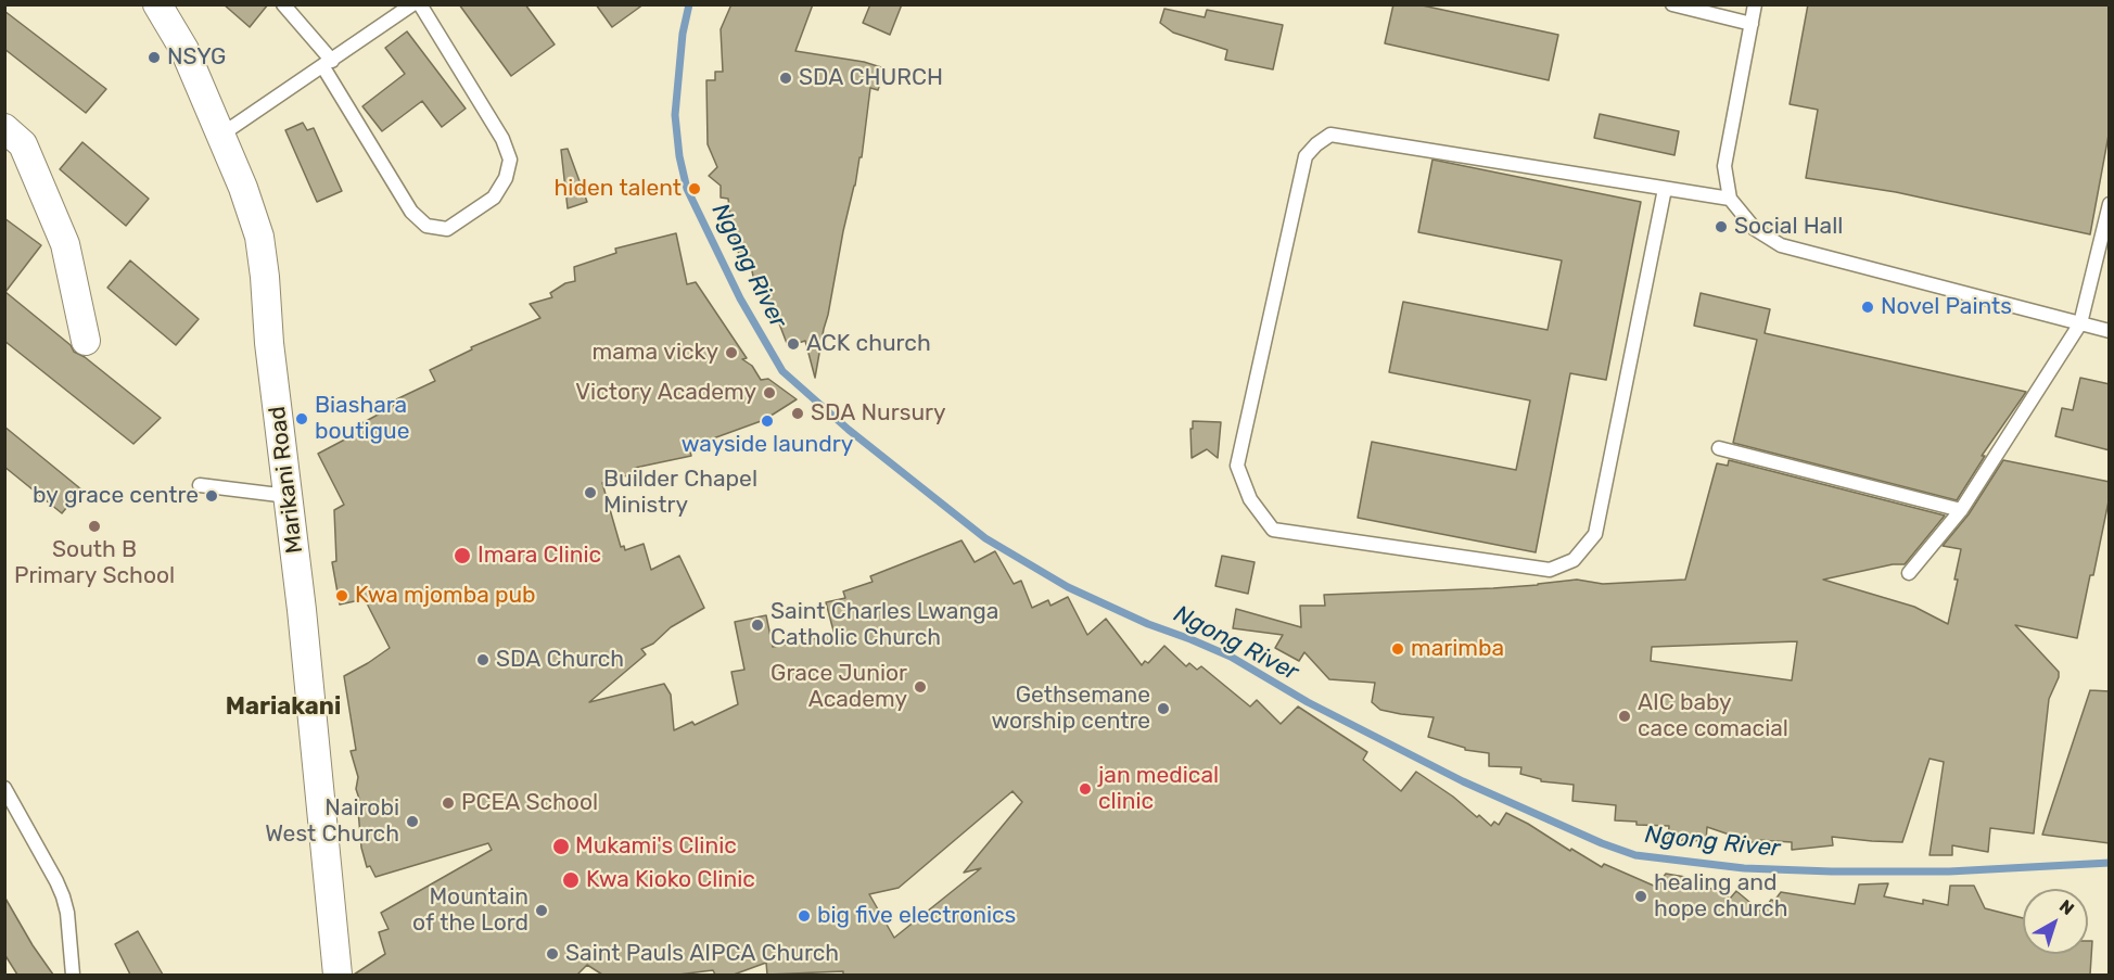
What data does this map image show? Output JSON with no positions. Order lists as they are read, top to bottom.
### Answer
{
  "streets": {
    "street": ["Marikani Road"]
  },
  "districts": ["Mariakani"],
  "water": ["Ngong River"],
  "places": [
    "NSYG",
    "SDA CHURCH",
    "hiden talent",
    "Social Hall",
    "Novel Paints",
    "ACK church",
    "mama vicky",
    "Victory Academy",
    "SDA Nursury",
    "Biashara boutigue",
    "wayside laundry",
    "Builder Chapel Ministry",
    "by grace centre",
    "South B Primary School",
    "Imara Clinic",
    "Kwa mjomba pub",
    "Saint Charles Lwanga Catholic Church",
    "marimba",
    "SDA Church",
    "Grace Junior Academy",
    "Gethsemane worship centre",
    "AIC baby cace comacial",
    "jan medical clinic",
    "PCEA School",
    "Nairobi West Church",
    "Mukami's Clinic",
    "Kwa Kioko Clinic",
    "healing and hope church",
    "Mountain of the Lord",
    "big five electronics",
    "Saint Pauls AIPCA Church"
  ],
  "north": "top right"
}
